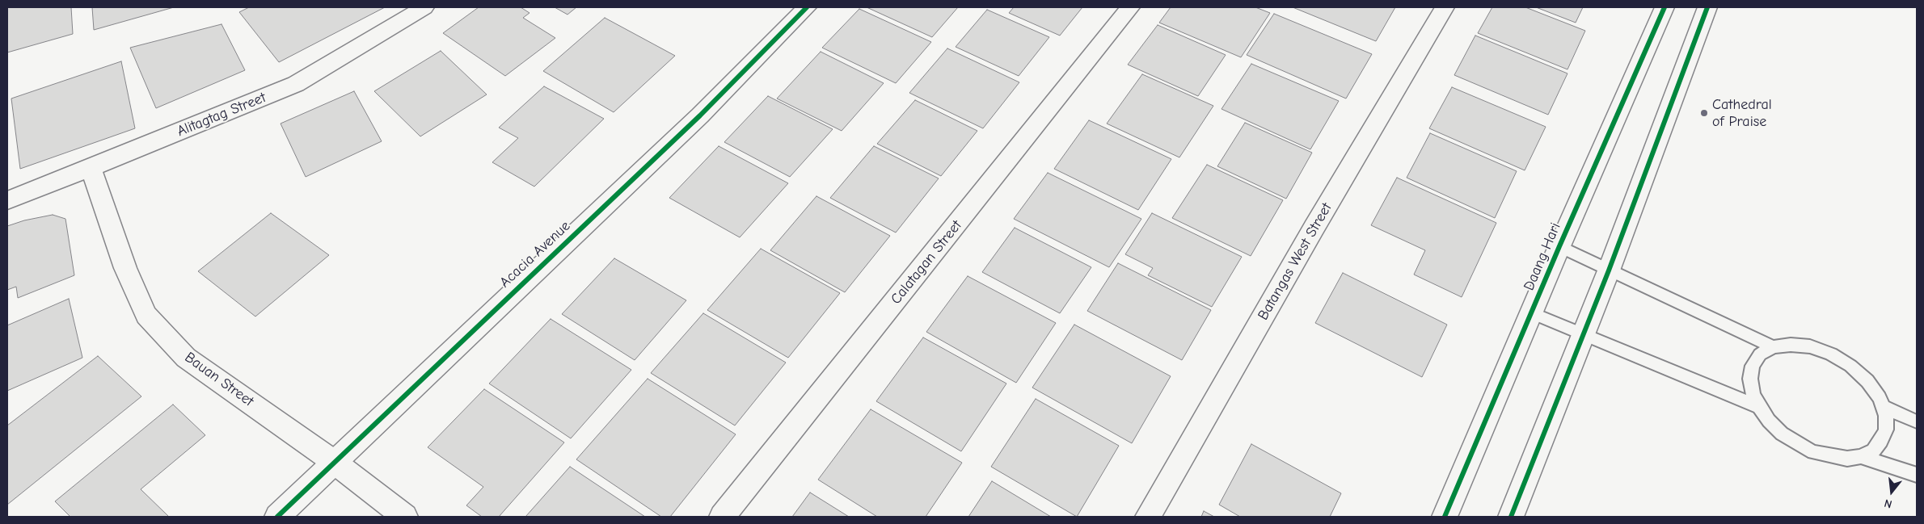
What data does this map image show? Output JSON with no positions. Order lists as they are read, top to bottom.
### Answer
{
  "streets": {
    "street": [
      "Alitagtag Street",
      "Acacia Avenue",
      "Daang Hari",
      "Batangas West Street",
      "Calatagan Street",
      "Bauan Street"
    ]
  },
  "crossings": [
    ["Alitagtag Street", "Bauan Street"],
    ["Acacia Avenue", "Bauan Street"]
  ],
  "places": ["Cathedral of Praise"],
  "north": "bottom"
}
